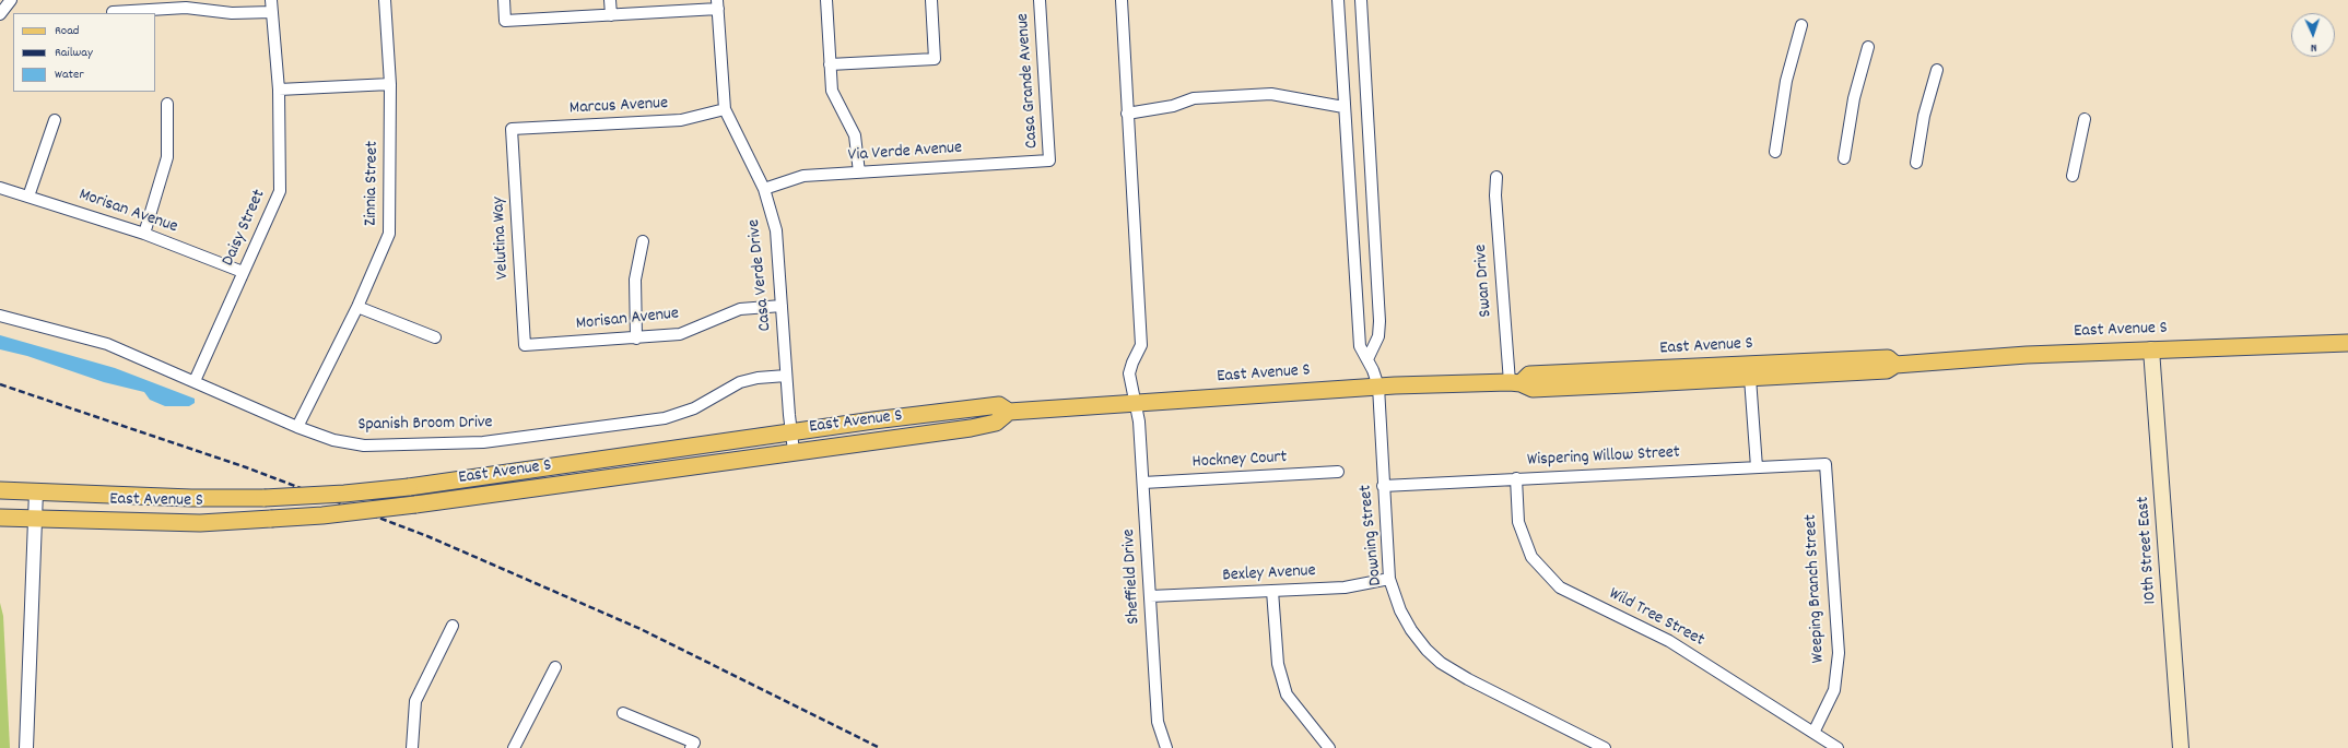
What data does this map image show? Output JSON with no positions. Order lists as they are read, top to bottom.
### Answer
{
  "streets": {
    "main road": ["East Avenue S", "10th Street East"],
    "street": [
      "Casa Grande Avenue",
      "Marcus Avenue",
      "Via Verde Avenue",
      "Zinnia Street",
      "Morisan Avenue",
      "Daisy Street",
      "Velutina Way",
      "Casa Verde Drive",
      "Swan Drive",
      "Spanish Broom Drive",
      "Wispering Willow Street",
      "Hockney Court",
      "Downing Street",
      "Bexley Avenue",
      "Sheffield Drive",
      "Weeping Branch Street",
      "Wild Tree Street"
    ]
  },
  "crossings": [
    ["Casa Grande Avenue", "Via Verde Avenue"],
    ["Marcus Avenue", "Velutina Way"],
    ["Marcus Avenue", "Casa Verde Drive"],
    ["Via Verde Avenue", "Casa Verde Drive"],
    ["Zinnia Street", "Spanish Broom Drive"],
    ["Morisan Avenue", "Daisy Street"],
    ["Morisan Avenue", "Velutina Way"],
    ["Morisan Avenue", "Casa Verde Drive"],
    ["Daisy Street", "Spanish Broom Drive"],
    ["Casa Verde Drive", "East Avenue S"],
    ["Casa Verde Drive", "Spanish Broom Drive"],
    ["Swan Drive", "East Avenue S"],
    ["East Avenue S", "Downing Street"],
    ["East Avenue S", "10th Street East"],
    ["East Avenue S", "Sheffield Drive"],
    ["Wispering Willow Street", "Downing Street"],
    ["Wispering Willow Street", "Weeping Branch Street"],
    ["Wispering Willow Street", "Wild Tree Street"],
    ["Hockney Court", "Sheffield Drive"],
    ["Downing Street", "Bexley Avenue"],
    ["Bexley Avenue", "Sheffield Drive"],
    ["Weeping Branch Street", "Wild Tree Street"]
  ],
  "legend": ["Road", "Railway", "Water"],
  "north": "bottom"
}
